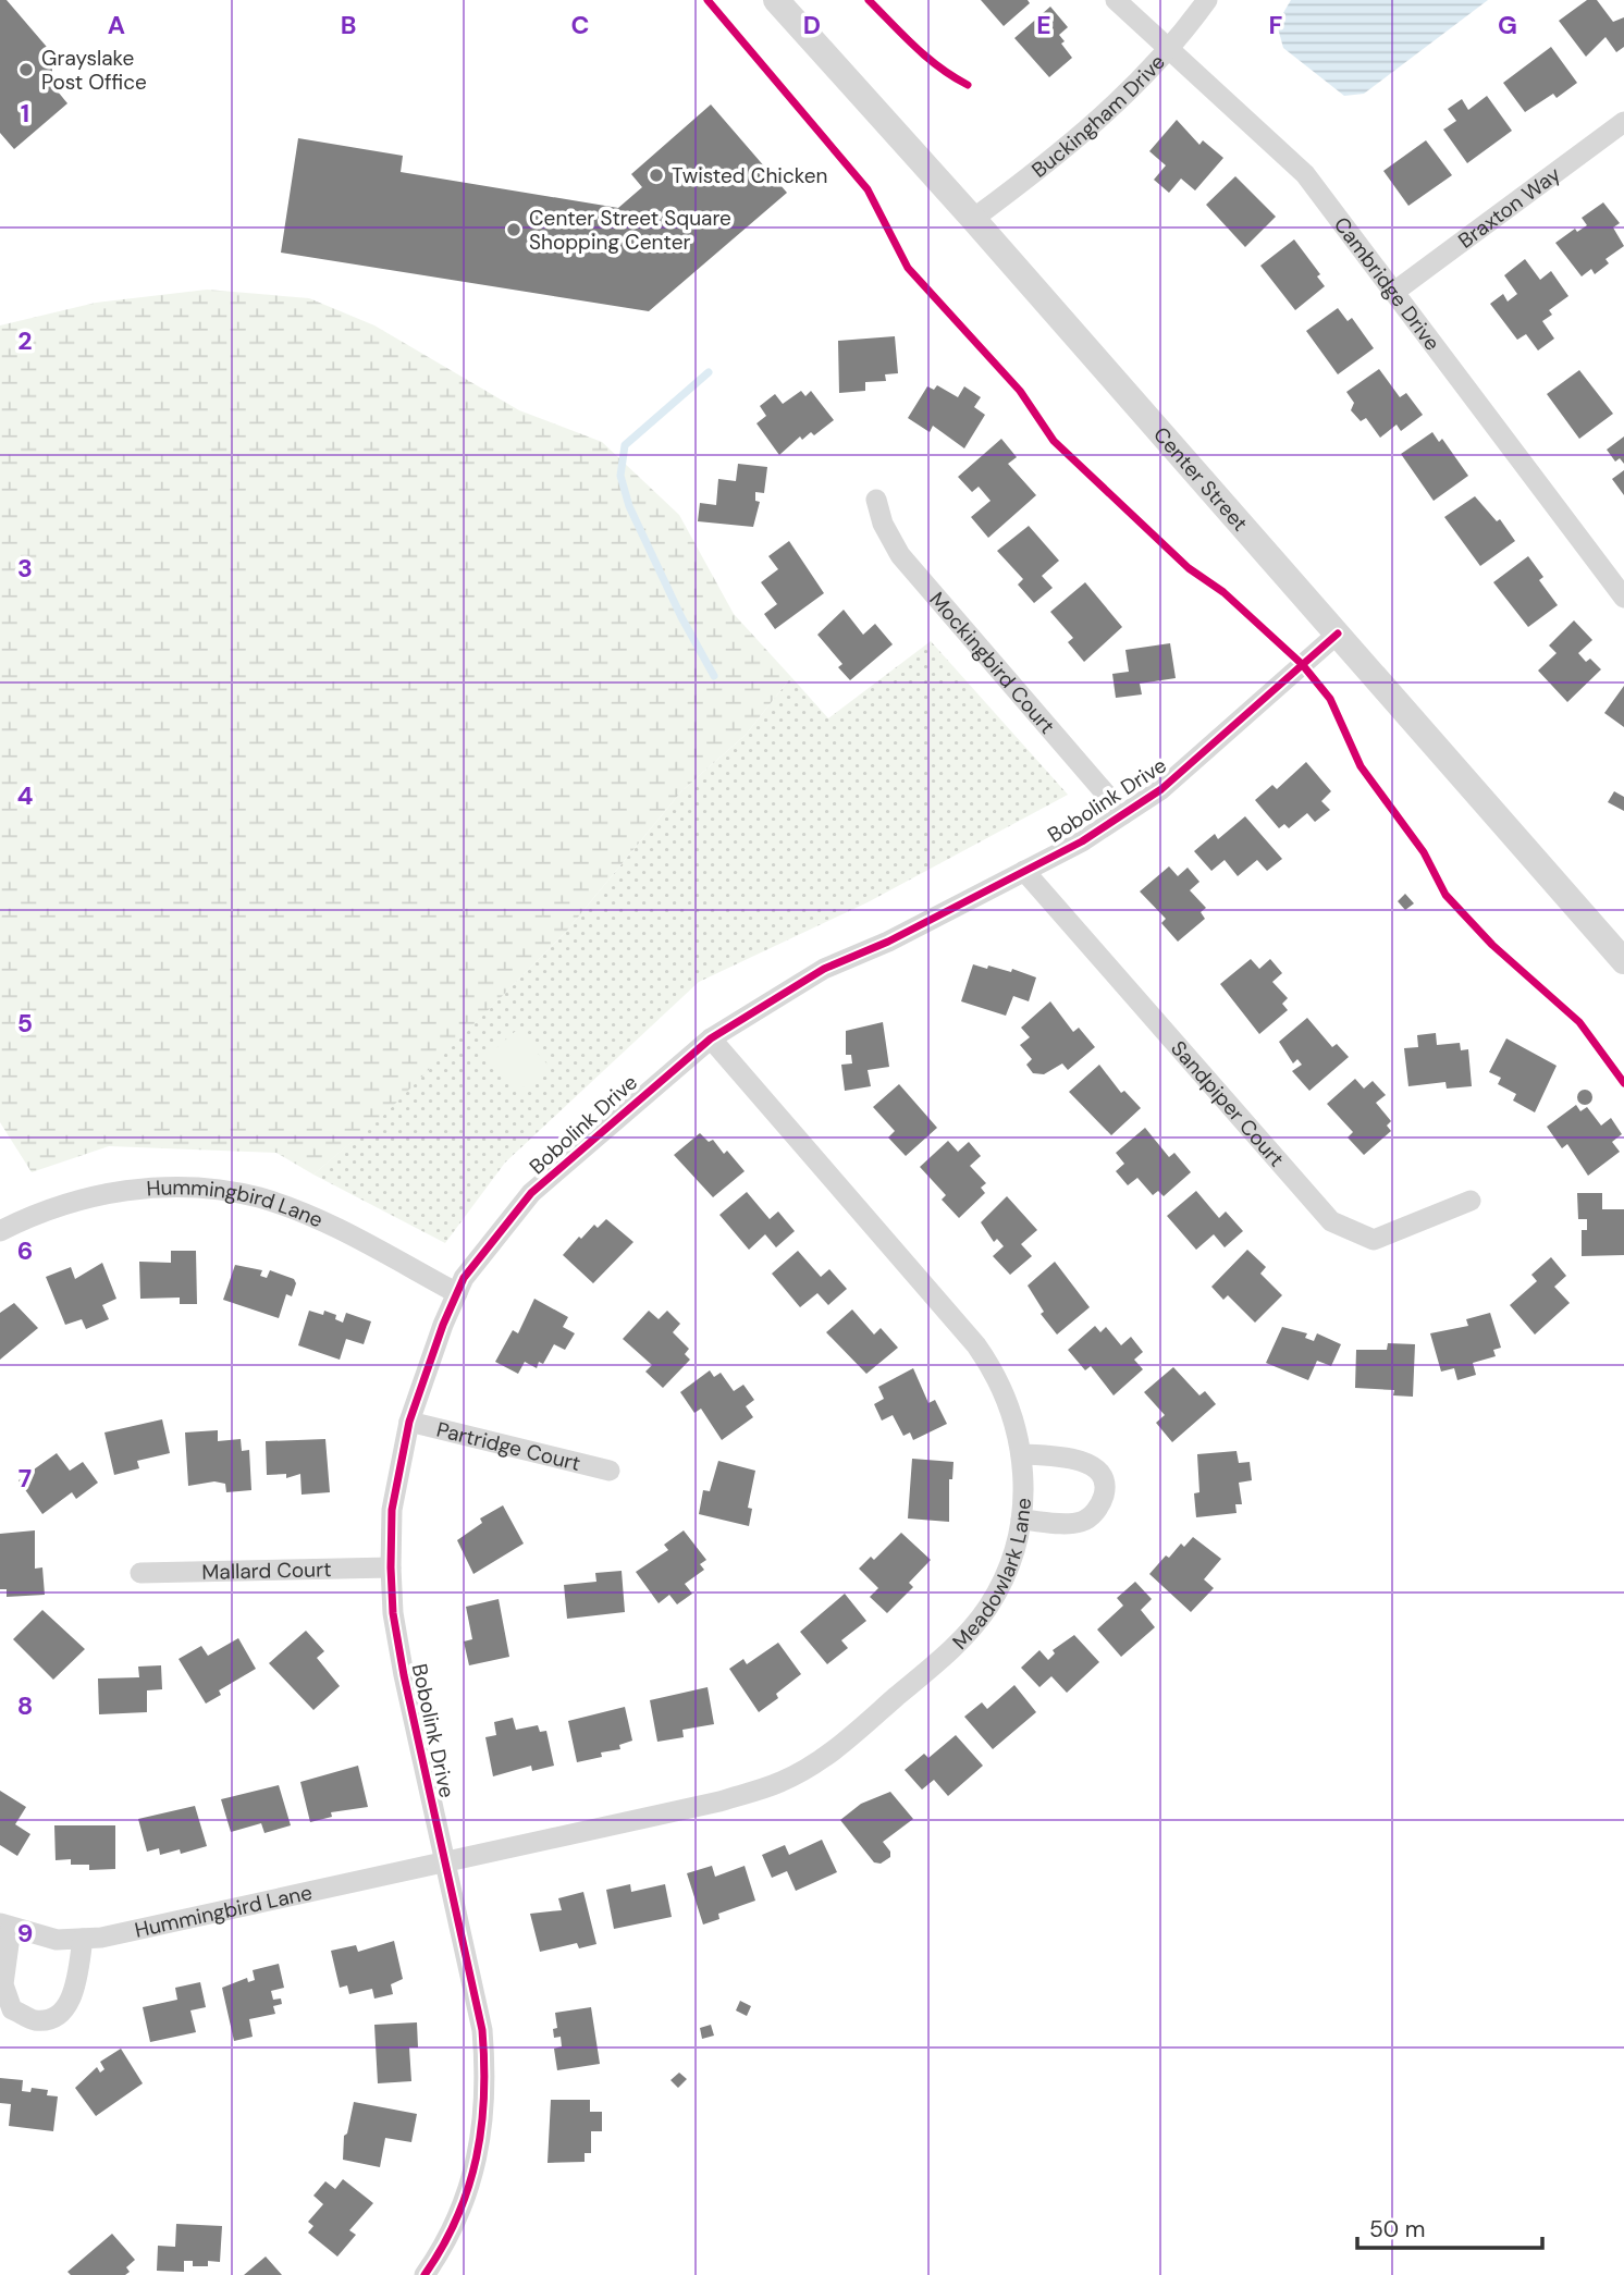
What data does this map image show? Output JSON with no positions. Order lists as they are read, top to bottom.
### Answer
{
  "streets": {
    "street": [
      "Buckingham Drive",
      "Braxton Way",
      "Cambridge Drive",
      "Center Street",
      "Mockingbird Court",
      "Bobolink Drive",
      "Sandpiper Court",
      "Hummingbird Lane",
      "Partridge Court",
      "Meadowlark Lane",
      "Mallard Court"
    ]
  },
  "crossings": [
    ["Buckingham Drive", "Cambridge Drive"],
    ["Buckingham Drive", "Center Street"],
    ["Braxton Way", "Cambridge Drive"],
    ["Center Street", "Bobolink Drive"],
    ["Mockingbird Court", "Bobolink Drive"],
    ["Bobolink Drive", "Sandpiper Court"],
    ["Bobolink Drive", "Hummingbird Lane"],
    ["Bobolink Drive", "Partridge Court"],
    ["Bobolink Drive", "Meadowlark Lane"],
    ["Bobolink Drive", "Mallard Court"],
    ["Hummingbird Lane", "Meadowlark Lane"]
  ],
  "places": ["Grayslake Post Office", "Twisted Chicken", "Center Street Square Shopping Center"],
  "scale_bar": "50 m",
  "grid": {
    "columns": [
      "A",
      "B",
      "C",
      "D",
      "E",
      "F",
      "G"
    ],
    "rows": [
      "1",
      "2",
      "3",
      "4",
      "5",
      "6",
      "7",
      "8",
      "9"
    ]
  }
}
